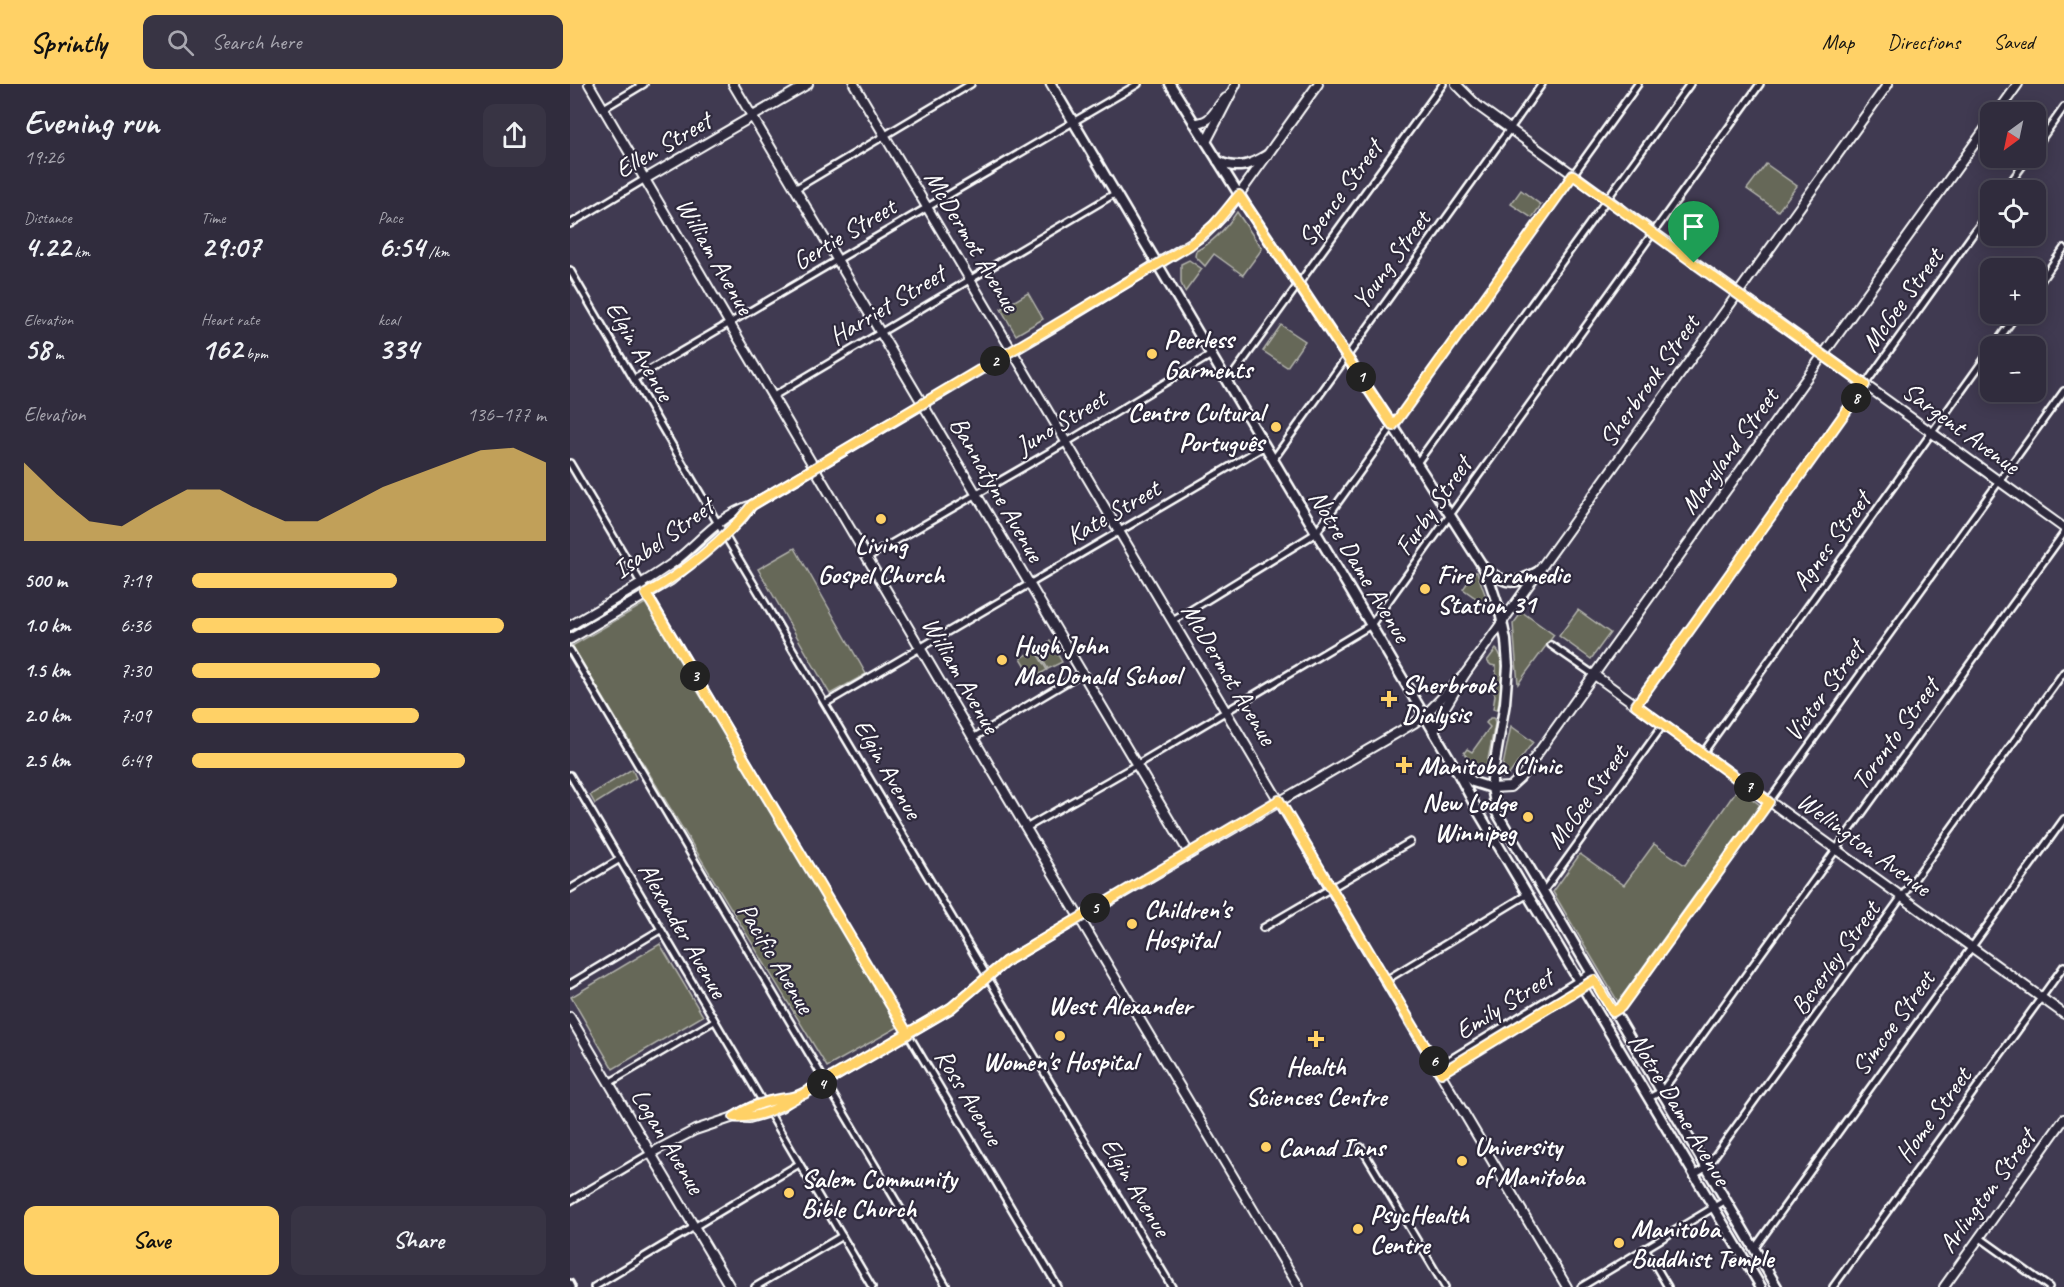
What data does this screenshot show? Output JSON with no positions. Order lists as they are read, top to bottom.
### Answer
{
  "streets": {
    "main road": [
      "Ellen Street",
      "McDermot Avenue",
      "William Avenue",
      "Sherbrook Street",
      "Sargent Avenue",
      "Maryland Street",
      "Bannatyne Avenue",
      "Isabel Street",
      "Notre Dame Avenue",
      "Wellington Avenue",
      "Logan Avenue",
      "Arlington Street"
    ],
    "street": [
      "Spence Street",
      "Gertie Street",
      "Young Street",
      "McGee Street",
      "Harriet Street",
      "Elgin Avenue",
      "Juno Street",
      "Furby Street",
      "Kate Street",
      "Agnes Street",
      "Victor Street",
      "Toronto Street",
      "Alexander Avenue",
      "Pacific Avenue",
      "Beverley Street",
      "Emily Street",
      "Simcoe Street",
      "Ross Avenue",
      "Home Street"
    ]
  },
  "crossings": [
    ["Ellen Street", "William Avenue"],
    ["Ellen Street", "Bannatyne Avenue"],
    ["Spence Street", "Notre Dame Avenue"],
    ["Gertie Street", "McDermot Avenue"],
    ["Gertie Street", "William Avenue"],
    ["Gertie Street", "Elgin Avenue"],
    ["Gertie Street", "Bannatyne Avenue"],
    ["Gertie Street", "Notre Dame Avenue"],
    ["McDermot Avenue", "Harriet Street"],
    ["McDermot Avenue", "Sherbrook Street"],
    ["McDermot Avenue", "Juno Street"],
    ["McDermot Avenue", "Furby Street"],
    ["McDermot Avenue", "Kate Street"],
    ["McDermot Avenue", "Isabel Street"],
    ["McDermot Avenue", "Emily Street"],
    ["William Avenue", "Harriet Street"],
    ["William Avenue", "Sherbrook Street"],
    ["William Avenue", "Juno Street"],
    ["William Avenue", "Furby Street"],
    ["William Avenue", "Kate Street"],
    ["William Avenue", "Isabel Street"],
    ["Young Street", "Sargent Avenue"],
    ["Young Street", "Notre Dame Avenue"],
    ["McGee Street", "Sargent Avenue"],
    ["McGee Street", "Notre Dame Avenue"],
    ["McGee Street", "Wellington Avenue"],
    ["Harriet Street", "Bannatyne Avenue"],
    ["Harriet Street", "Notre Dame Avenue"],
    ["Elgin Avenue", "Sherbrook Street"],
    ["Elgin Avenue", "Kate Street"],
    ["Elgin Avenue", "Isabel Street"],
    ["Sherbrook Street", "Sargent Avenue"],
    ["Sherbrook Street", "Bannatyne Avenue"],
    ["Sherbrook Street", "Notre Dame Avenue"],
    ["Sherbrook Street", "Alexander Avenue"],
    ["Sherbrook Street", "Pacific Avenue"],
    ["Sherbrook Street", "Ross Avenue"],
    ["Sherbrook Street", "Logan Avenue"],
    ["Juno Street", "Bannatyne Avenue"],
    ["Juno Street", "Notre Dame Avenue"],
    ["Sargent Avenue", "Maryland Street"],
    ["Sargent Avenue", "Furby Street"],
    ["Sargent Avenue", "Agnes Street"],
    ["Sargent Avenue", "Victor Street"],
    ["Maryland Street", "Notre Dame Avenue"],
    ["Maryland Street", "Wellington Avenue"],
    ["Bannatyne Avenue", "Furby Street"],
    ["Bannatyne Avenue", "Kate Street"],
    ["Bannatyne Avenue", "Isabel Street"],
    ["Furby Street", "Notre Dame Avenue"],
    ["Kate Street", "Notre Dame Avenue"],
    ["Isabel Street", "Notre Dame Avenue"],
    ["Isabel Street", "Ross Avenue"],
    ["Agnes Street", "Wellington Avenue"],
    ["Notre Dame Avenue", "Victor Street"],
    ["Notre Dame Avenue", "Toronto Street"],
    ["Notre Dame Avenue", "Beverley Street"],
    ["Notre Dame Avenue", "Emily Street"],
    ["Notre Dame Avenue", "Simcoe Street"],
    ["Victor Street", "Wellington Avenue"],
    ["Toronto Street", "Wellington Avenue"],
    ["Wellington Avenue", "Beverley Street"],
    ["Wellington Avenue", "Simcoe Street"],
    ["Wellington Avenue", "Home Street"]
  ],
  "districts": ["West Alexander"],
  "places": {
    "other": [
      "Peerless Garments",
      "Centro Cultural Português",
      "Living Gospel Church",
      "Fire Paramedic Station 31",
      "Hugh John MacDonald School",
      "New Lodge Winnipeg",
      "Children's Hospital",
      "Women's Hospital",
      "Canad Inns",
      "University of Manitoba",
      "Salem Community Bible Church",
      "PsycHealth Centre",
      "Manitoba Buddhist Temple"
    ],
    "health": ["Sherbrook Dialysis", "Manitoba Clinic", "Health Sciences Centre"]
  },
  "north": "bottom left",
  "page": {
    "header": "Sprintly",
    "search": "Search here",
    "nav": ["Map", "Directions", "Saved"],
    "heading": ["Evening run", "19:26"],
    "map_buttons": ["+", "−"],
    "stats": [
      ["Distance", "4.22 km"],
      ["Time", "29:07"],
      ["Pace", "6:54 /km"],
      ["Elevation", "58 m"],
      ["Heart rate", "162 bpm"],
      ["kcal", "334"]
    ],
    "pins": [
      "2",
      "1",
      "8",
      "3",
      "7",
      "5",
      "6",
      "4"
    ],
    "chart": ["Elevation", "136–177 m"],
    "list": [
      {
        "name": "500 m",
        "note": "7:19"
      },
      {
        "name": "1.0 km",
        "note": "6:36"
      },
      {
        "name": "1.5 km",
        "note": "7:30"
      },
      {
        "name": "2.0 km",
        "note": "7:09"
      },
      {
        "name": "2.5 km",
        "note": "6:49"
      }
    ],
    "buttons": ["Save", "Share"]
  }
}
